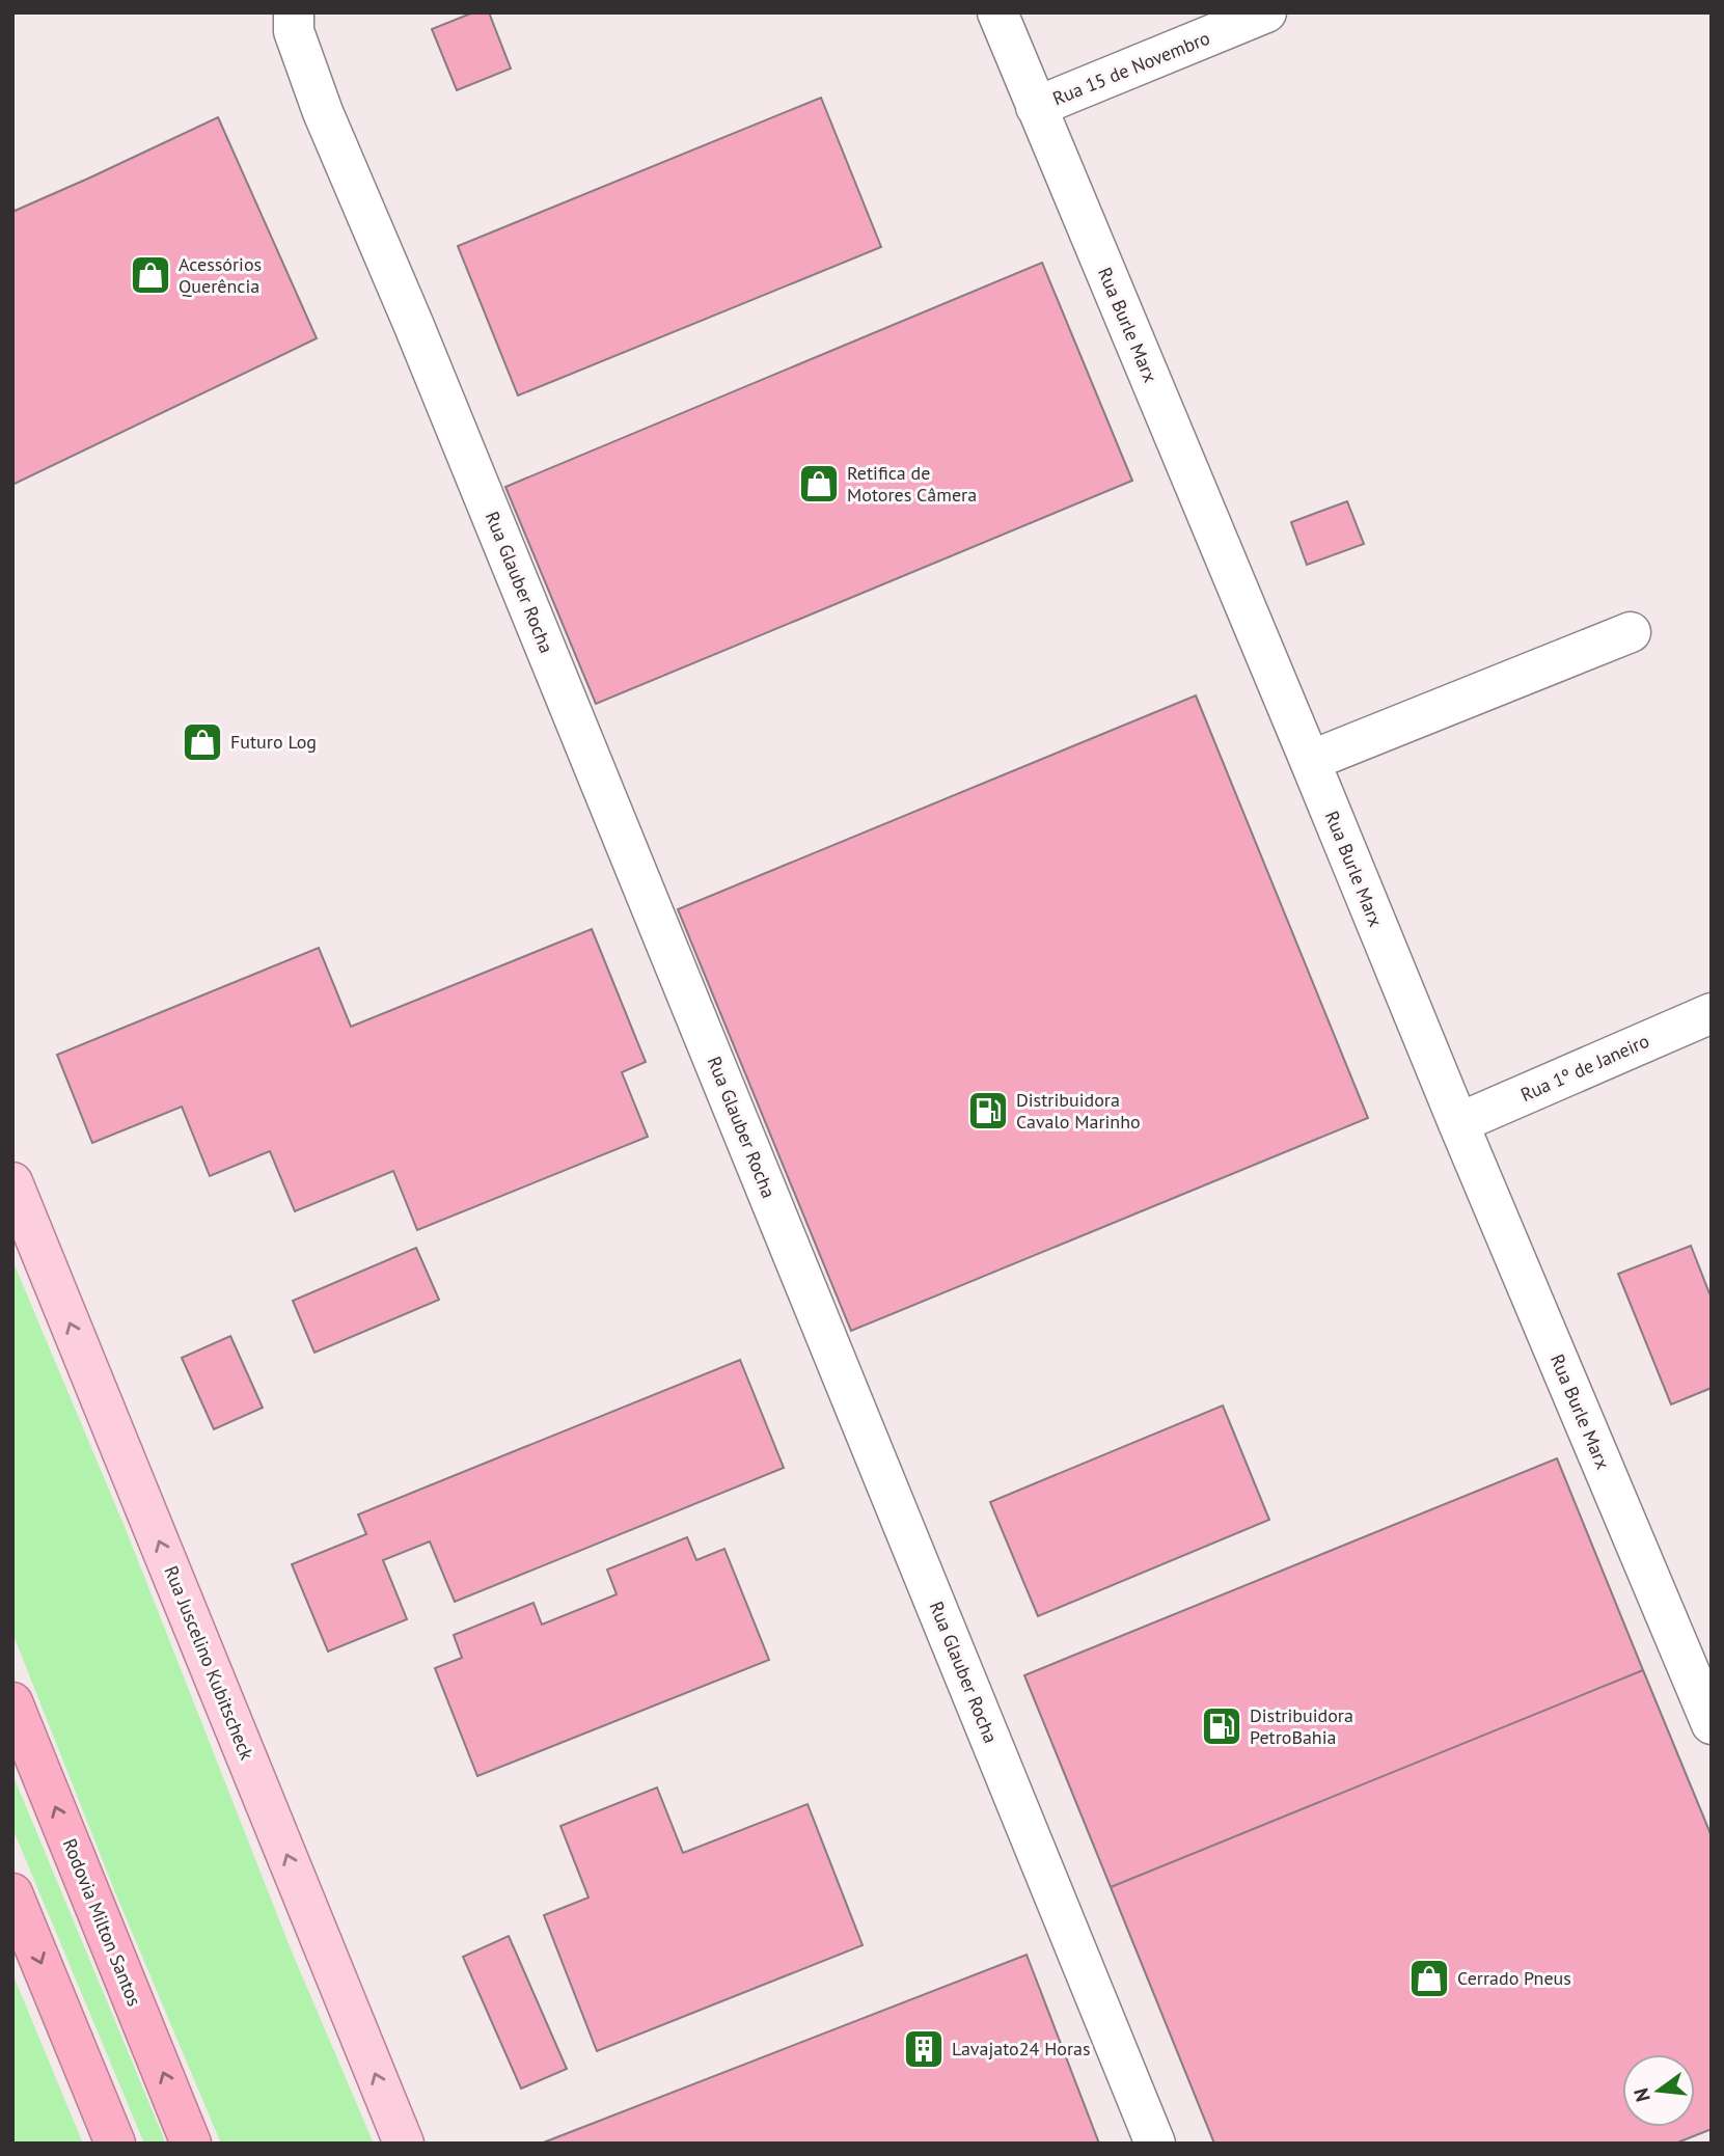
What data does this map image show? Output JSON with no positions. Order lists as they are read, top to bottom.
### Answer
{
  "streets": {
    "highway": ["Rodovia Milton Santos"],
    "main road": ["Rua Juscelino Kubitscheck"],
    "street": [
      "Rua 15 de Novembro",
      "Rua Burle Marx",
      "Rua Glauber Rocha",
      "Rua 1º de Janeiro"
    ]
  },
  "crossings": [
    ["Rua 15 de Novembro", "Rua Burle Marx"],
    ["Rua Burle Marx", "Rua 1º de Janeiro"]
  ],
  "one_way": ["Rua Juscelino Kubitscheck"],
  "places": {
    "shop": [
      "Acessórios Querência",
      "Retifica de Motores Câmera",
      "Futuro Log",
      "Cerrado Pneus"
    ],
    "fuel station": ["Distribuidora Cavalo Marinho", "Distribuidora PetroBahia"],
    "building": ["Lavajato24 Horas"]
  },
  "north": "left"
}
